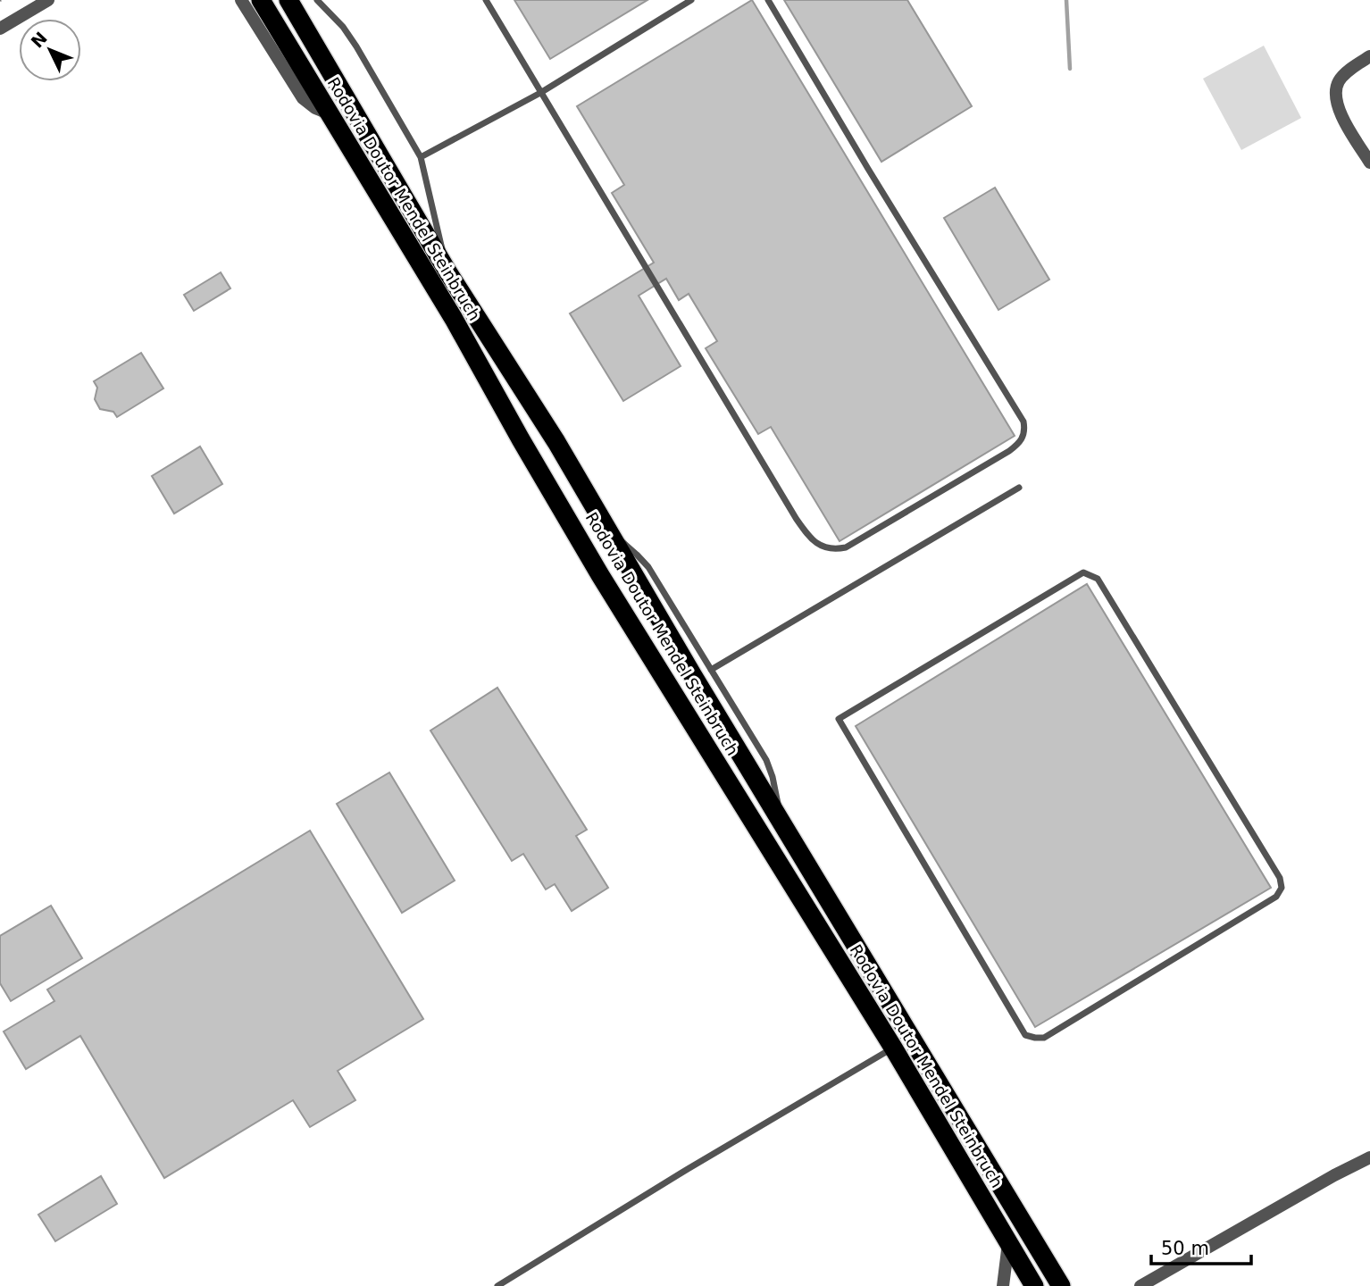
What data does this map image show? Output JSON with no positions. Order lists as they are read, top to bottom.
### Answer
{
  "streets": {
    "highway": ["Rodovia Doutor Mendel Steinbruch"]
  },
  "scale_bar": "50 m",
  "north": "top left"
}
